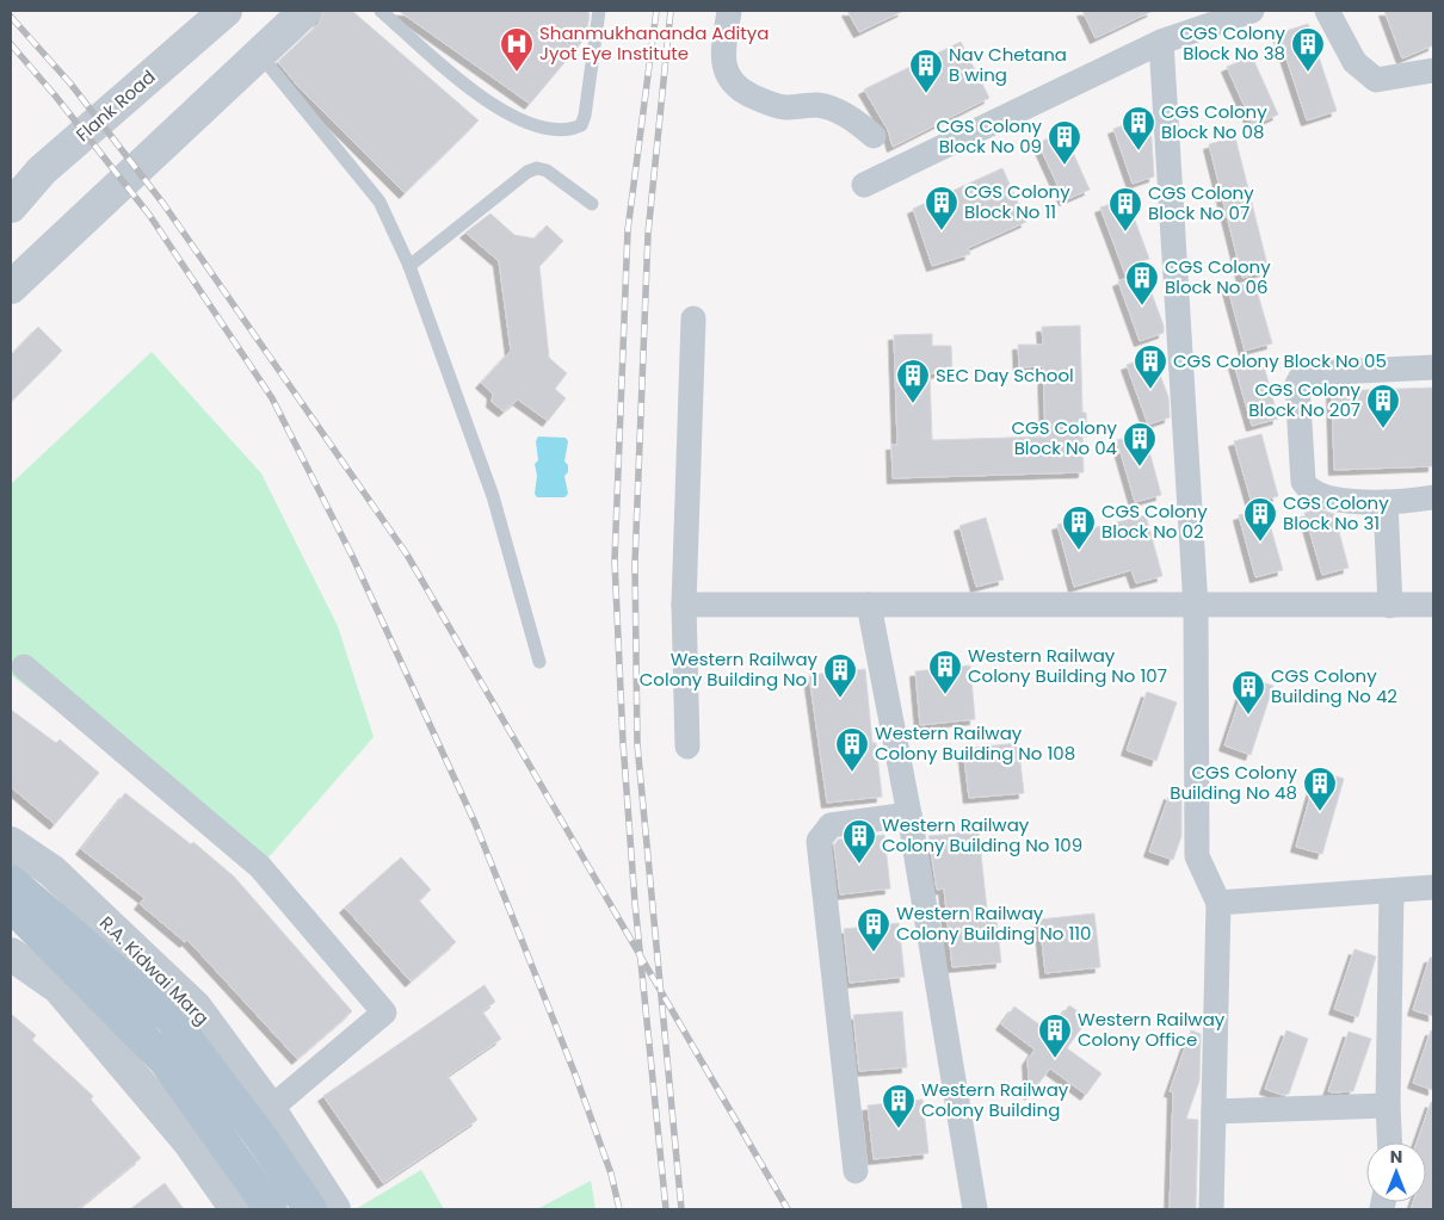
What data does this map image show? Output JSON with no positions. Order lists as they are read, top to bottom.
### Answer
{
  "streets": {
    "street": ["Flank Road", "R.A. Kidwai Marg"]
  },
  "places": {
    "hospital": ["Shanmukhananda Aditya Jyot Eye Institute"],
    "building": [
      "CGS Colony Block No 38",
      "Nav Chetana B wing",
      "CGS Colony Block No 08",
      "CGS Colony Block No 09",
      "CGS Colony Block No 11",
      "CGS Colony Block No 07",
      "CGS Colony Block No 06",
      "CGS Colony Block No 05",
      "SEC Day School",
      "CGS Colony Block No 207",
      "CGS Colony Block No 04",
      "CGS Colony Block No 31",
      "CGS Colony Block No 02",
      "Western Railway Colony Building No 107",
      "Western Railway Colony Building No 1",
      "CGS Colony Building No 42",
      "Western Railway Colony Building No 108",
      "CGS Colony Building No 48",
      "Western Railway Colony Building No 109",
      "Western Railway Colony Building No 110",
      "Western Railway Colony Office",
      "Western Railway Colony Building"
    ]
  },
  "north": "top"
}
